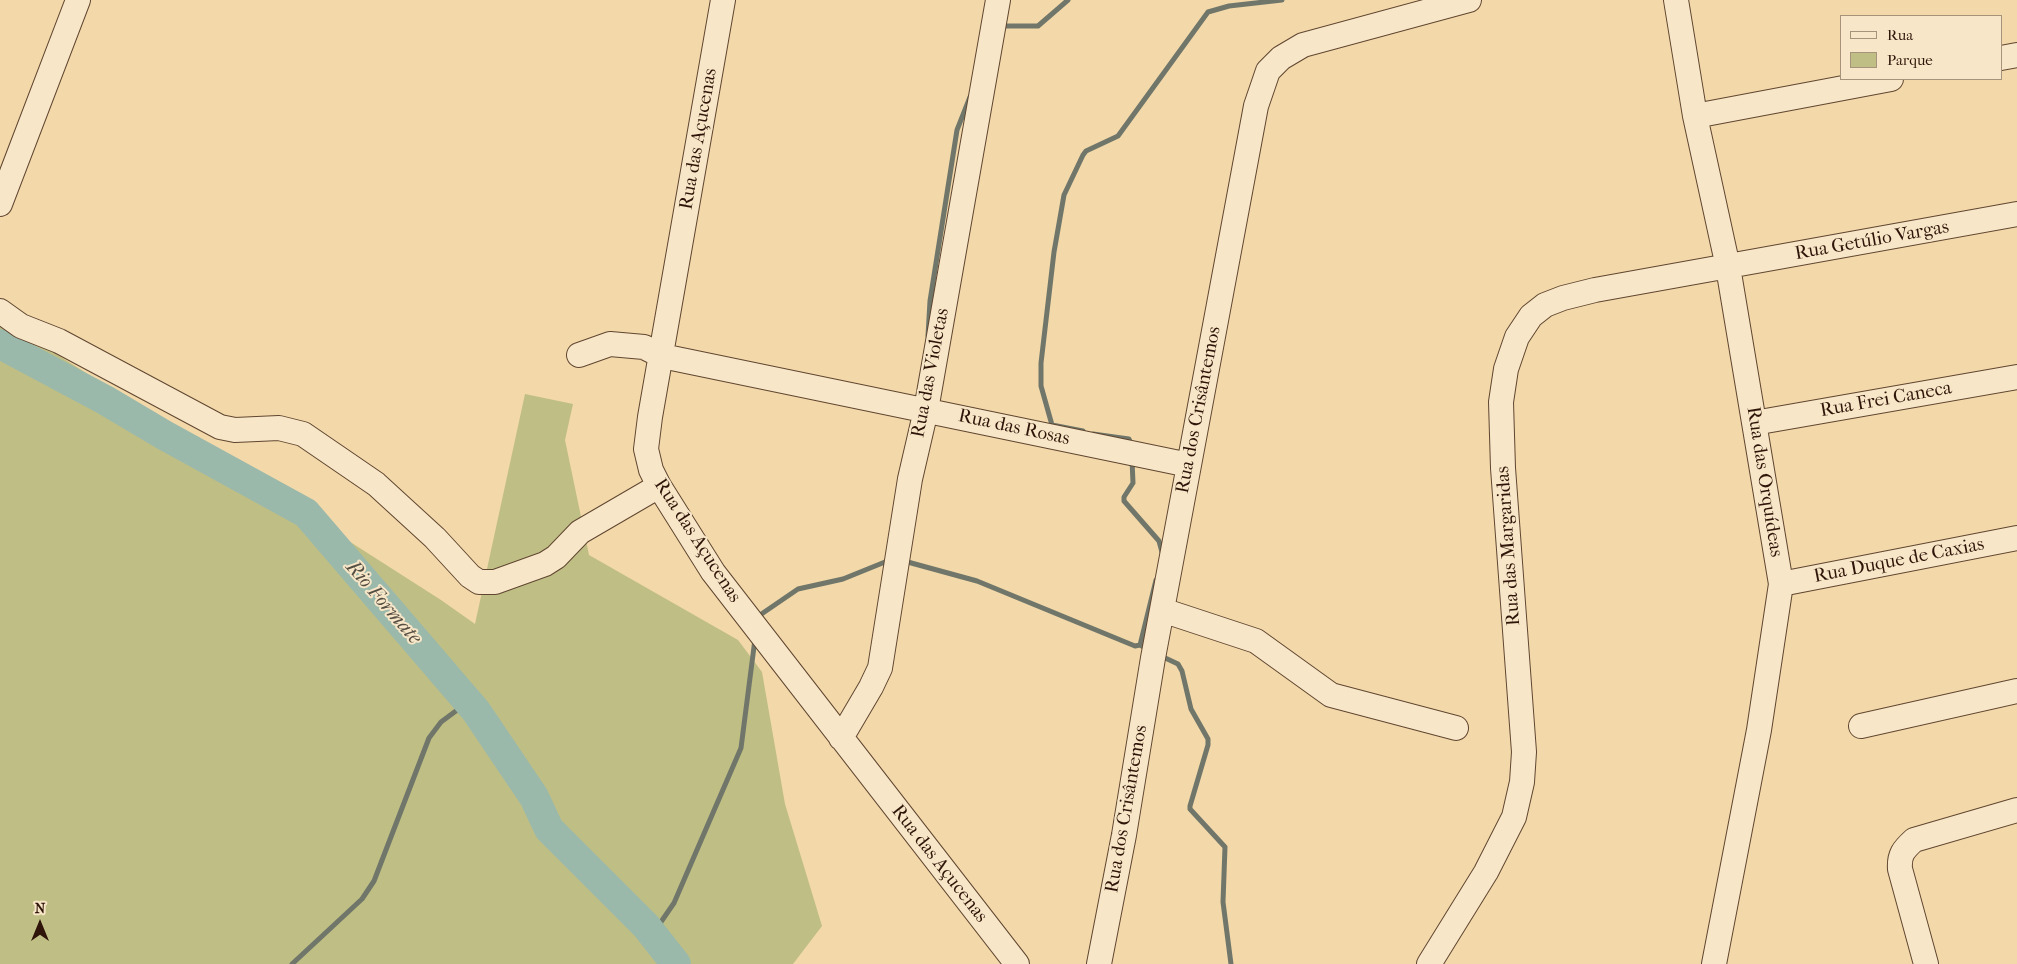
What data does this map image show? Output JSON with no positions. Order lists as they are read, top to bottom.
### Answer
{
  "streets": {
    "street": [
      "Rua das Açucenas",
      "Rua Getúlio Vargas",
      "Rua das Violetas",
      "Rua Frei Caneca",
      "Rua dos Crisântemos",
      "Rua das Rosas",
      "Rua das Orquídeas",
      "Rua das Margaridas",
      "Rua Duque de Caxias"
    ]
  },
  "crossings": [
    ["Rua das Açucenas", "Rua das Violetas"],
    ["Rua das Açucenas", "Rua das Rosas"],
    ["Rua Getúlio Vargas", "Rua das Orquídeas"],
    ["Rua Getúlio Vargas", "Rua das Margaridas"],
    ["Rua das Violetas", "Rua das Rosas"],
    ["Rua Frei Caneca", "Rua das Orquídeas"],
    ["Rua dos Crisântemos", "Rua das Rosas"],
    ["Rua das Orquídeas", "Rua das Margaridas"],
    ["Rua das Orquídeas", "Rua Duque de Caxias"]
  ],
  "water": ["Rio Formate"],
  "legend": ["Rua", "Parque"],
  "north": "top"
}
